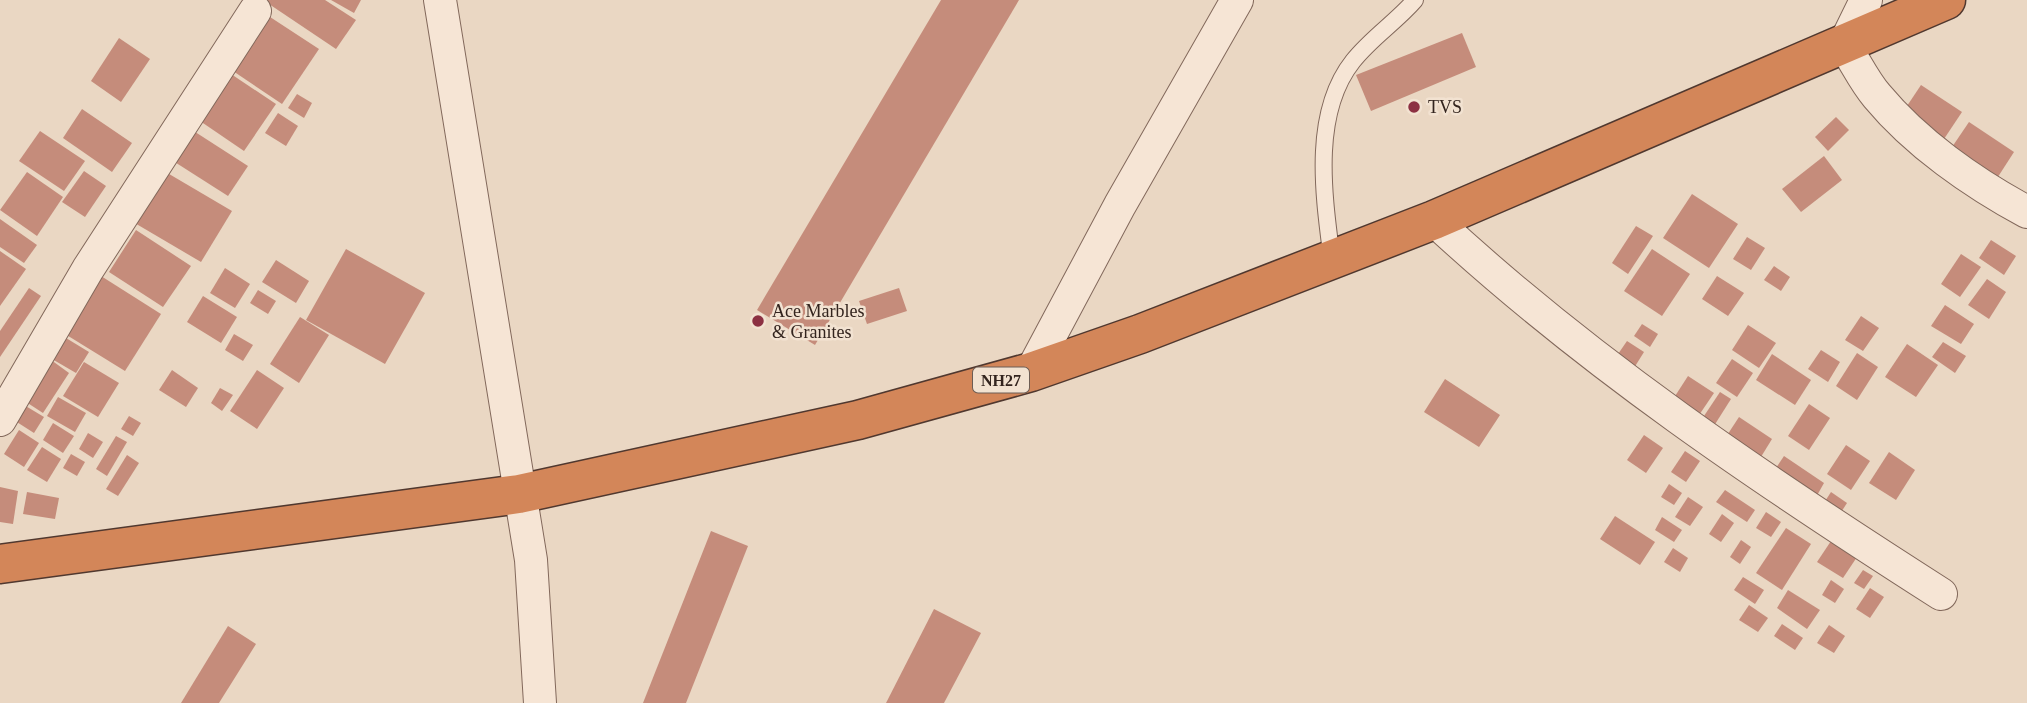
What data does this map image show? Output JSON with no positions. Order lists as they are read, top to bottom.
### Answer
{
  "streets": {
    "highway": ["NH27"]
  },
  "places": ["TVS", "Ace Marbles & Granites"]
}
